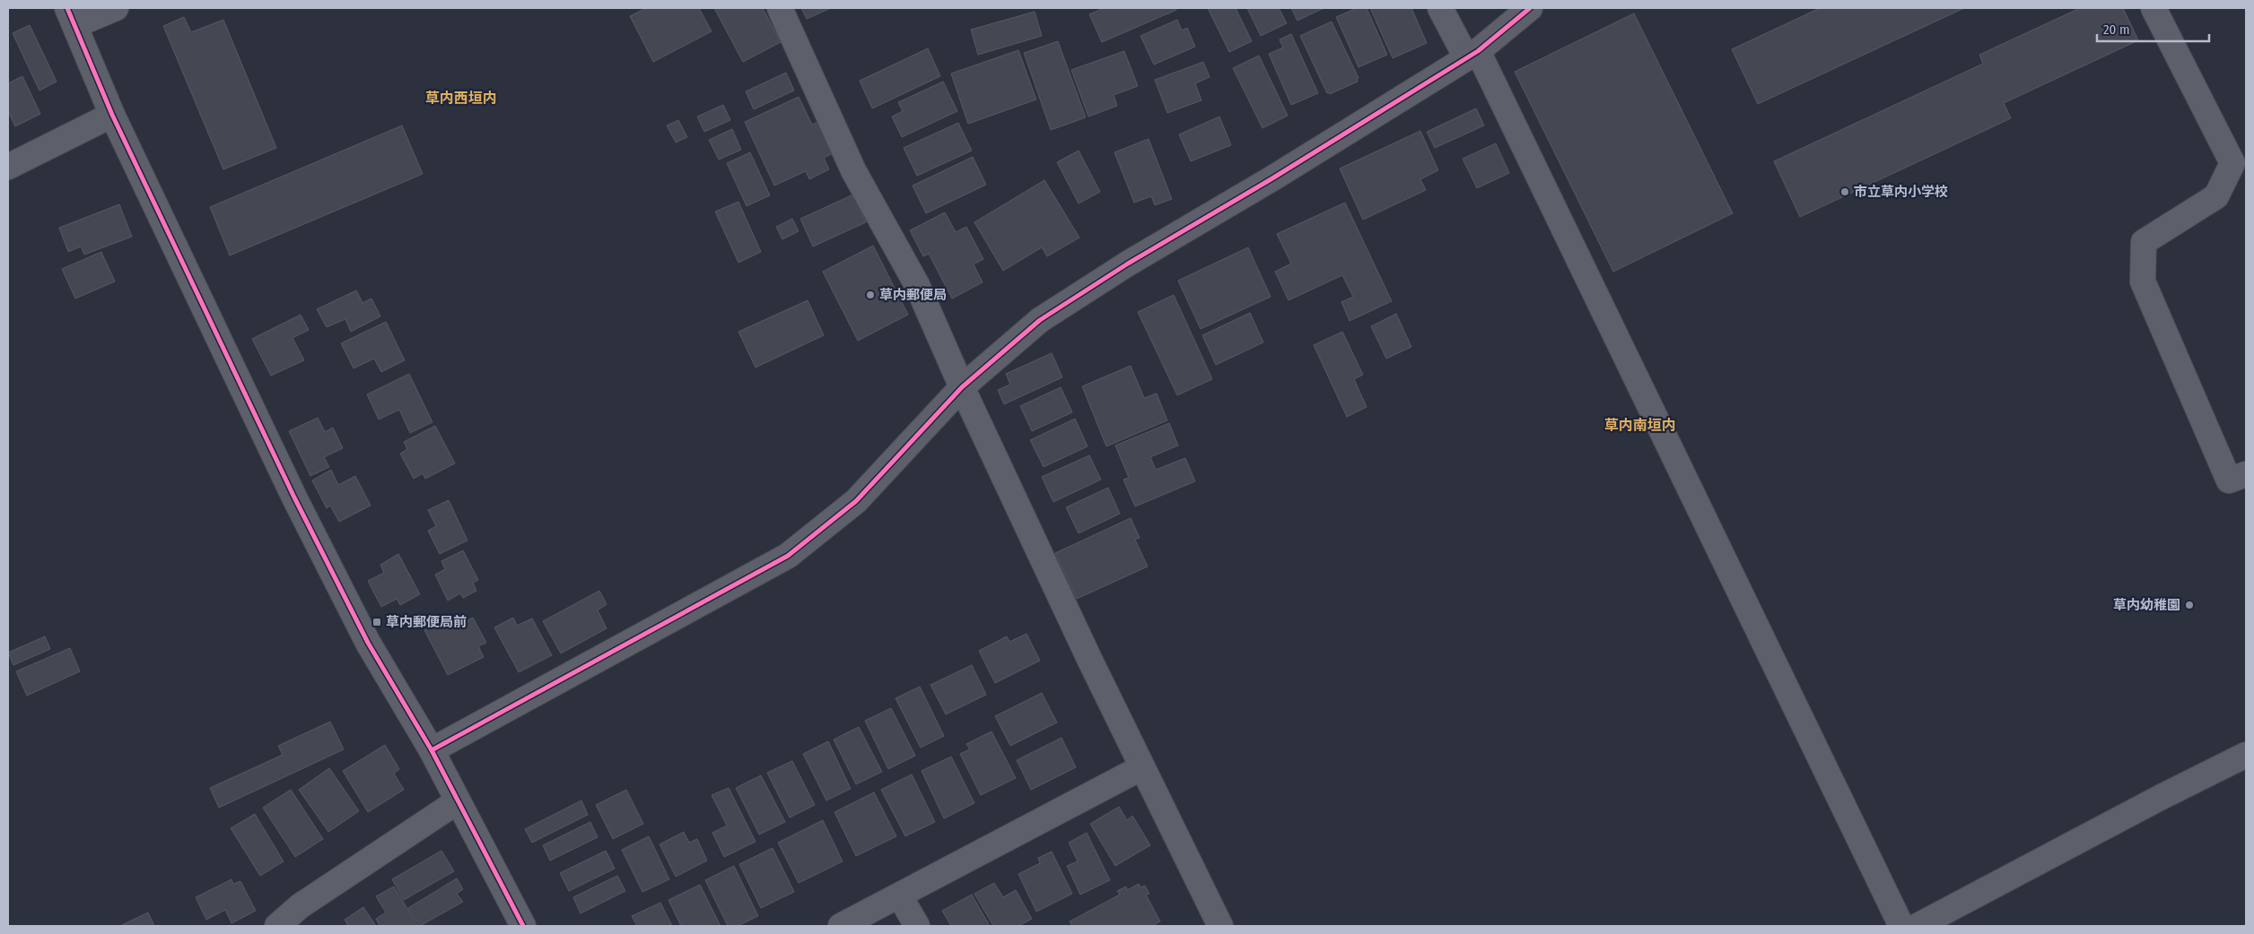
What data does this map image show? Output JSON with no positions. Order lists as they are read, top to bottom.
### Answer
{
  "districts": ["草内西垣内", "草内南垣内"],
  "places": {
    "other": ["市立草内小学校", "草内郵便局", "草内幼稚園"],
    "transit": ["草内郵便局前"]
  },
  "scale_bar": "20 m"
}
